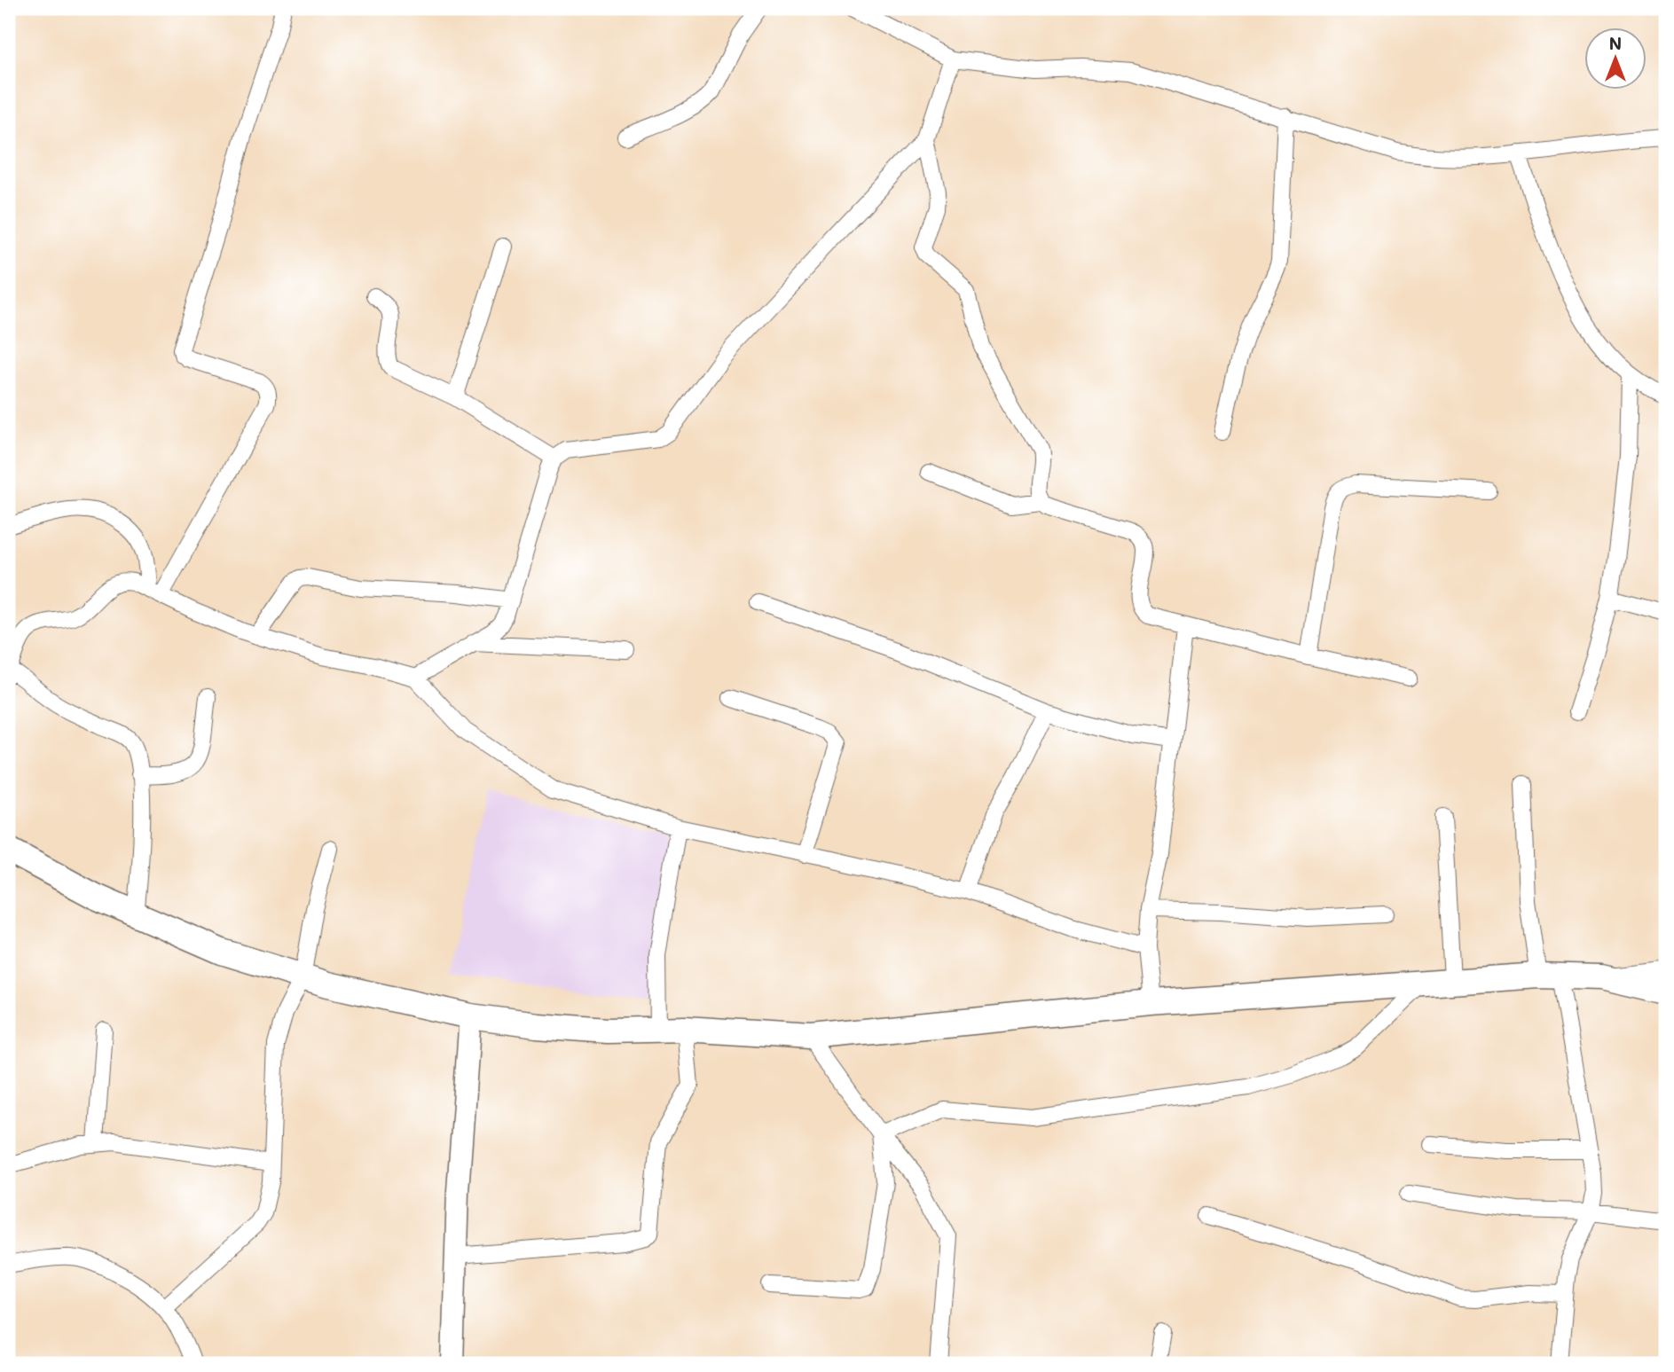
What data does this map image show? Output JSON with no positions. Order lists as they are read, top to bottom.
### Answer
{
  "north": "top"
}
